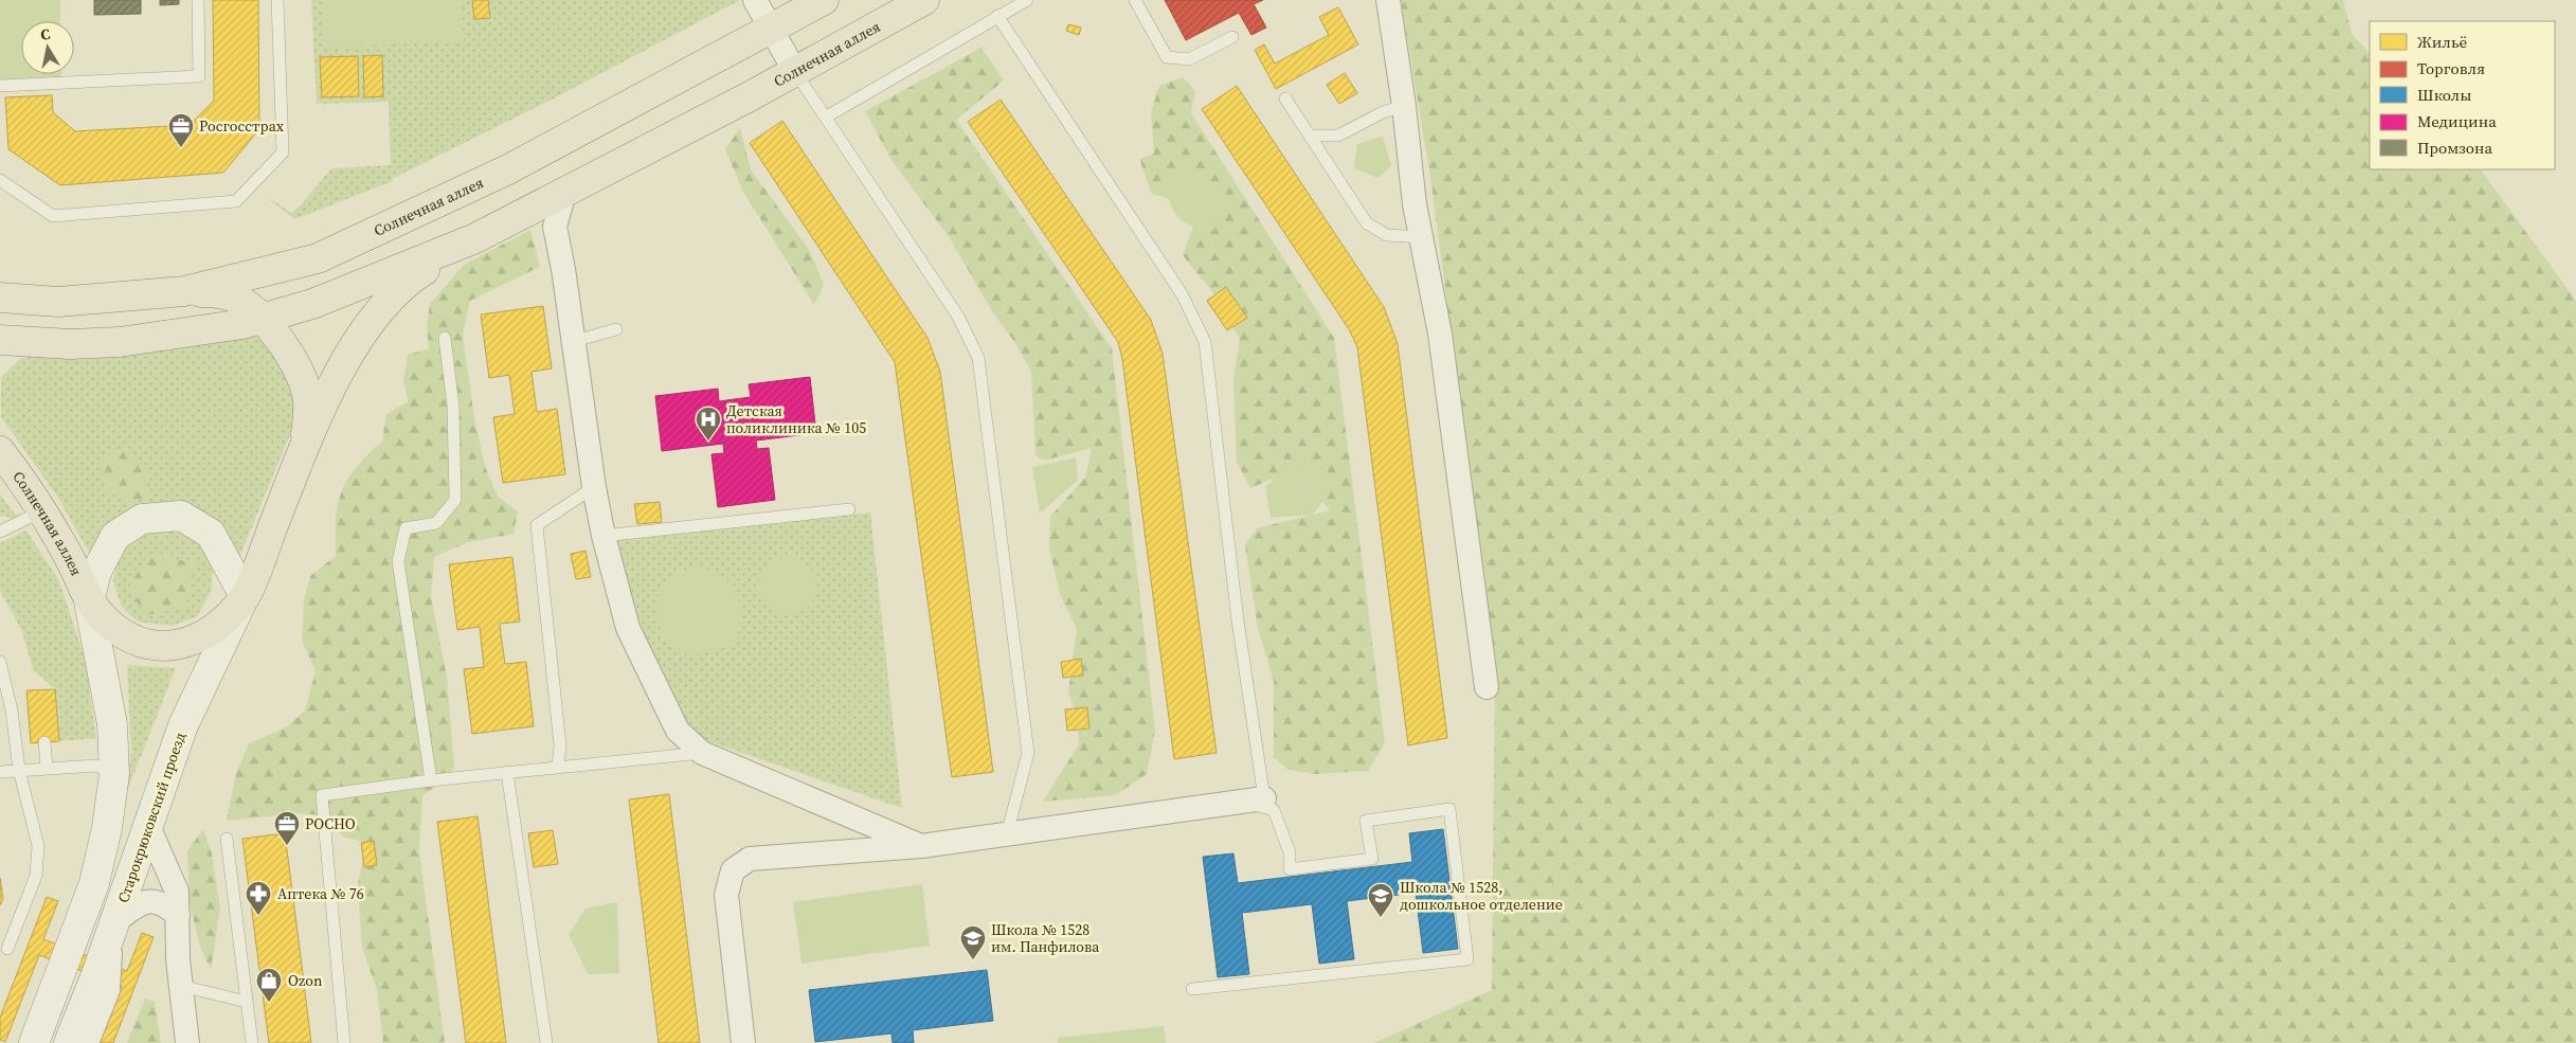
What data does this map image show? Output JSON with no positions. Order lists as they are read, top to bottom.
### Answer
{
  "streets": {
    "main road": ["Солнечная аллея", "Старокрюковский проезд"]
  },
  "crossings": [
    ["Солнечная аллея", "Старокрюковский проезд"]
  ],
  "places": {
    "office": ["Росгосстрах", "РОСНО"],
    "hospital": ["Детская поликлиника № 105"],
    "pharmacy": ["Аптека № 76"],
    "school or university": ["Школа № 1528, дошкольное отделение", "Школа № 1528 им. Панфилова"],
    "shop": ["Ozon"]
  },
  "legend": [
    "Жильё",
    "Торговля",
    "Школы",
    "Медицина",
    "Промзона"
  ],
  "north": "top"
}
